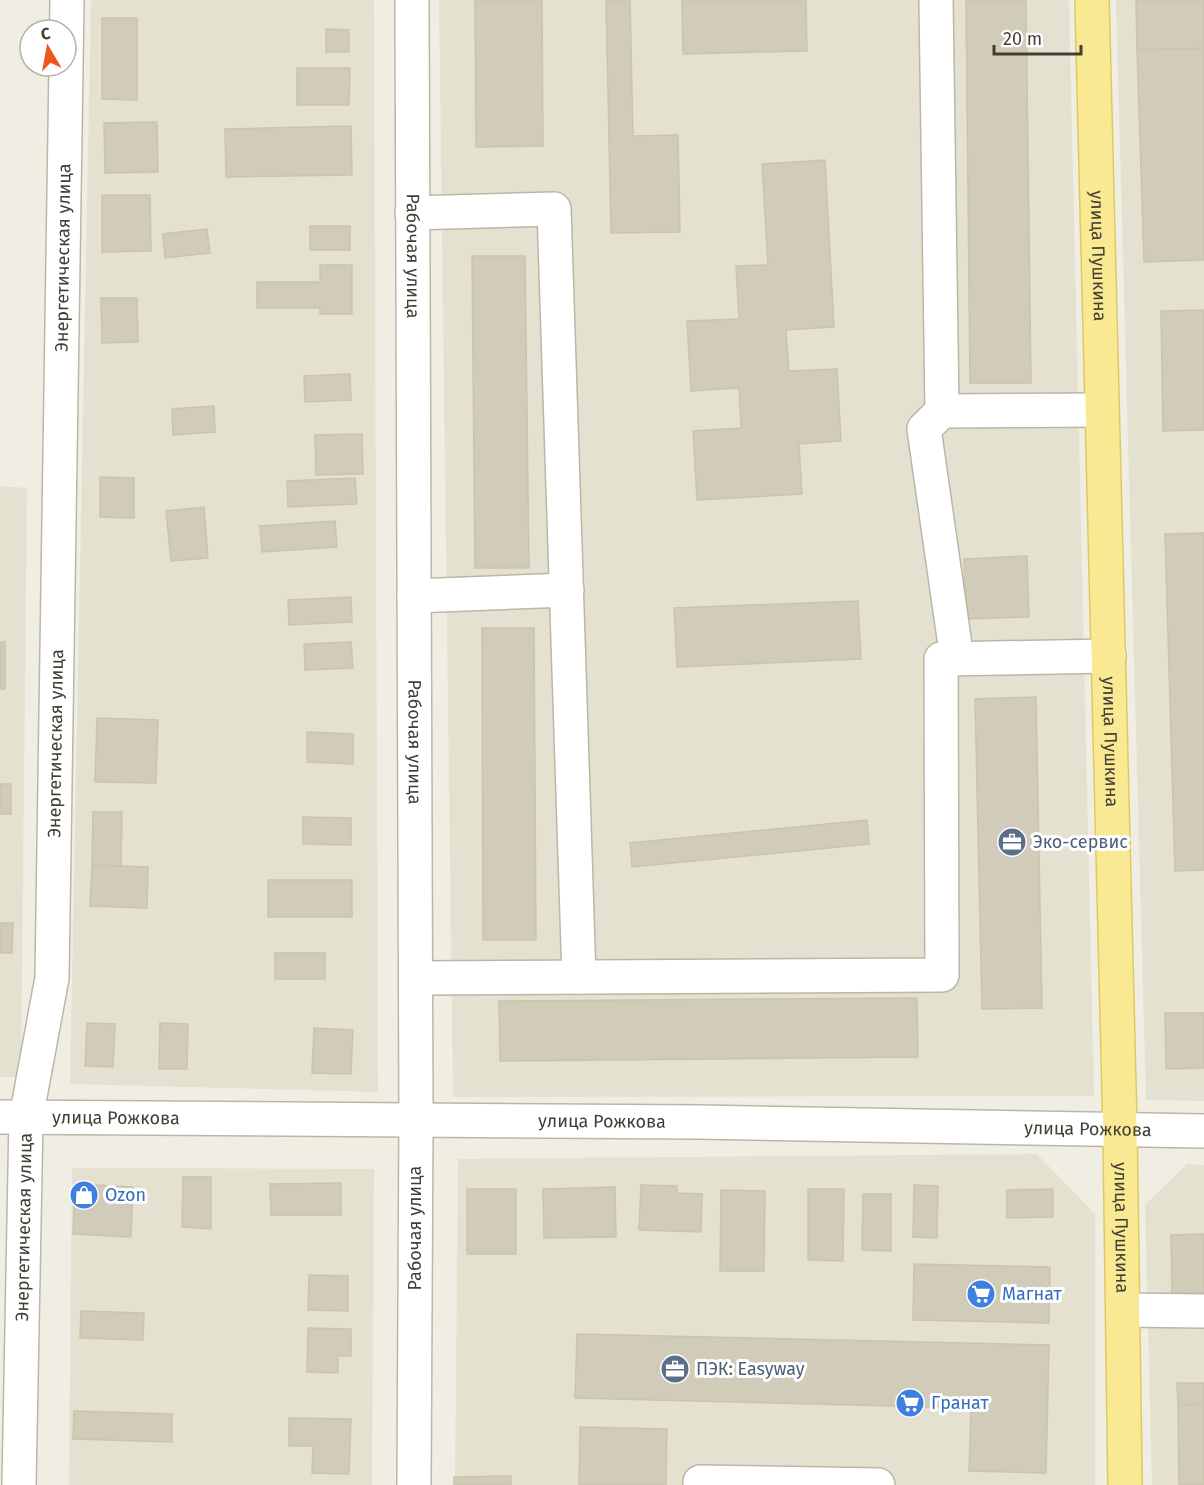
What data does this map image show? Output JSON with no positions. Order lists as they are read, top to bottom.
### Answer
{
  "streets": {
    "main road": ["улица Пушкина"],
    "street": ["Рабочая улица", "Энергетическая улица", "улица Рожкова"]
  },
  "crossings": [
    ["Рабочая улица", "улица Рожкова"],
    ["улица Пушкина", "улица Рожкова"],
    ["Энергетическая улица", "улица Рожкова"]
  ],
  "places": {
    "office": ["Эко-сервис", "ПЭК: Easyway"],
    "shop": ["Ozon"],
    "supermarket": ["Магнат", "Гранат"]
  },
  "scale_bar": "20 m",
  "north": "top"
}
